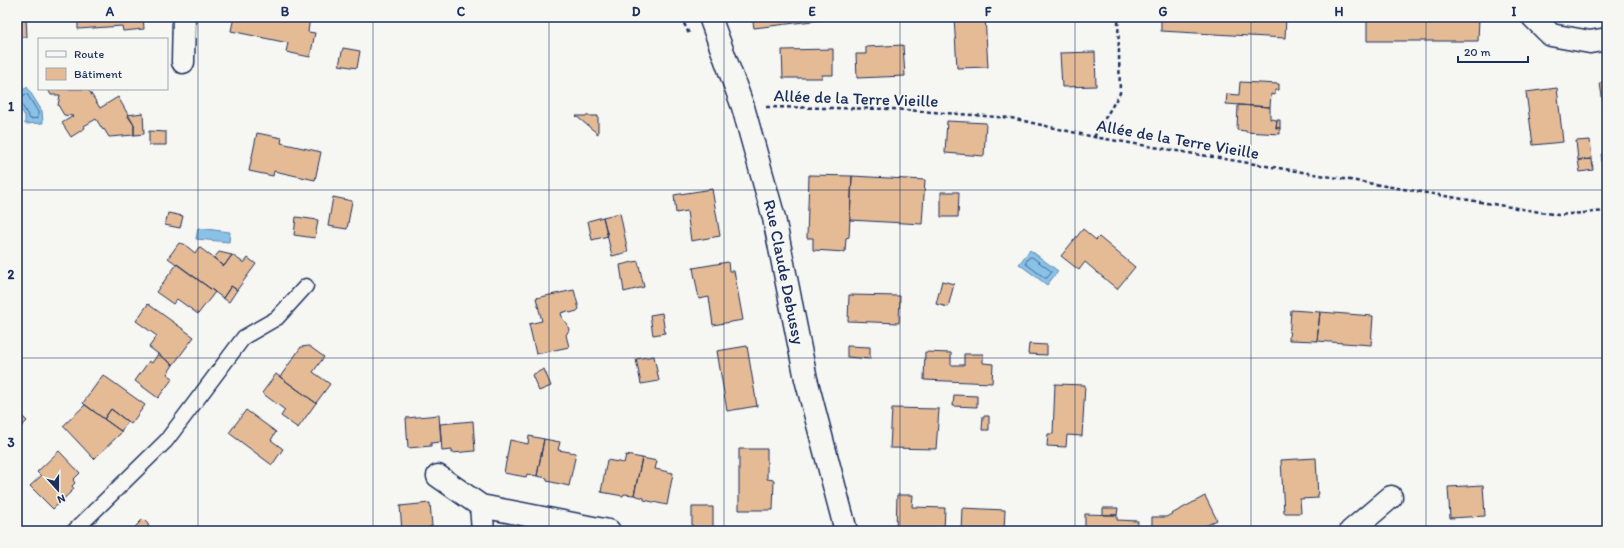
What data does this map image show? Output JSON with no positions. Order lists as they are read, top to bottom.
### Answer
{
  "streets": {
    "street": ["Rue Claude Debussy"],
    "path": ["Allée de la Terre Vieille"]
  },
  "crossings": [
    ["Allée de la Terre Vieille", "Rue Claude Debussy"]
  ],
  "legend": ["Route", "Bâtiment"],
  "scale_bar": "20 m",
  "north": "bottom",
  "grid": {
    "columns": [
      "A",
      "B",
      "C",
      "D",
      "E",
      "F",
      "G",
      "H",
      "I"
    ],
    "rows": ["1", "2", "3"]
  }
}
